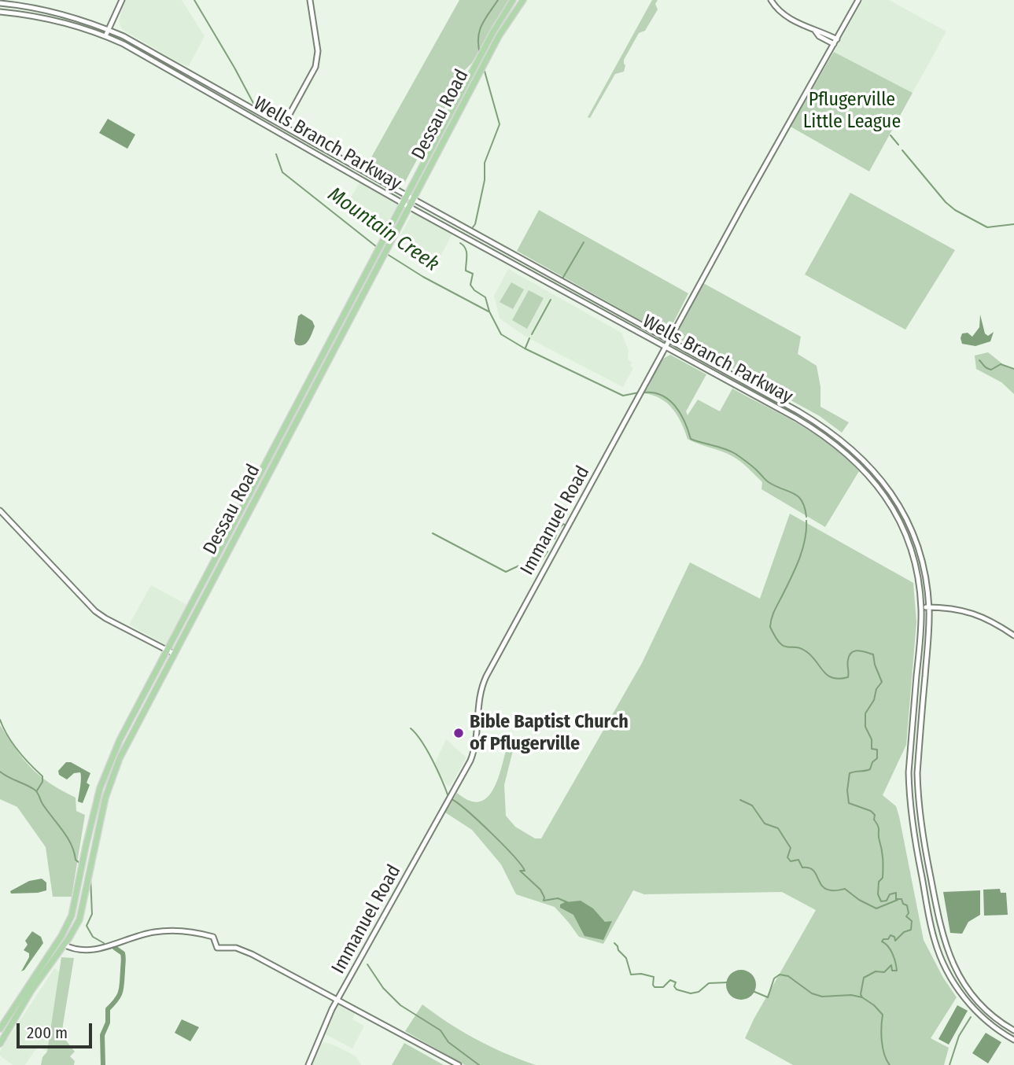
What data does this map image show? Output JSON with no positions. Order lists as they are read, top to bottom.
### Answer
{
  "streets": {
    "main road": ["Dessau Road"],
    "street": ["Wells Branch Parkway", "Immanuel Road"]
  },
  "crossings": [
    ["Dessau Road", "Wells Branch Parkway"],
    ["Wells Branch Parkway", "Immanuel Road"]
  ],
  "water": ["Mountain Creek"],
  "parks": ["Pflugerville Little League"],
  "places": ["Bible Baptist Church of Pflugerville"],
  "scale_bar": "200 m"
}
